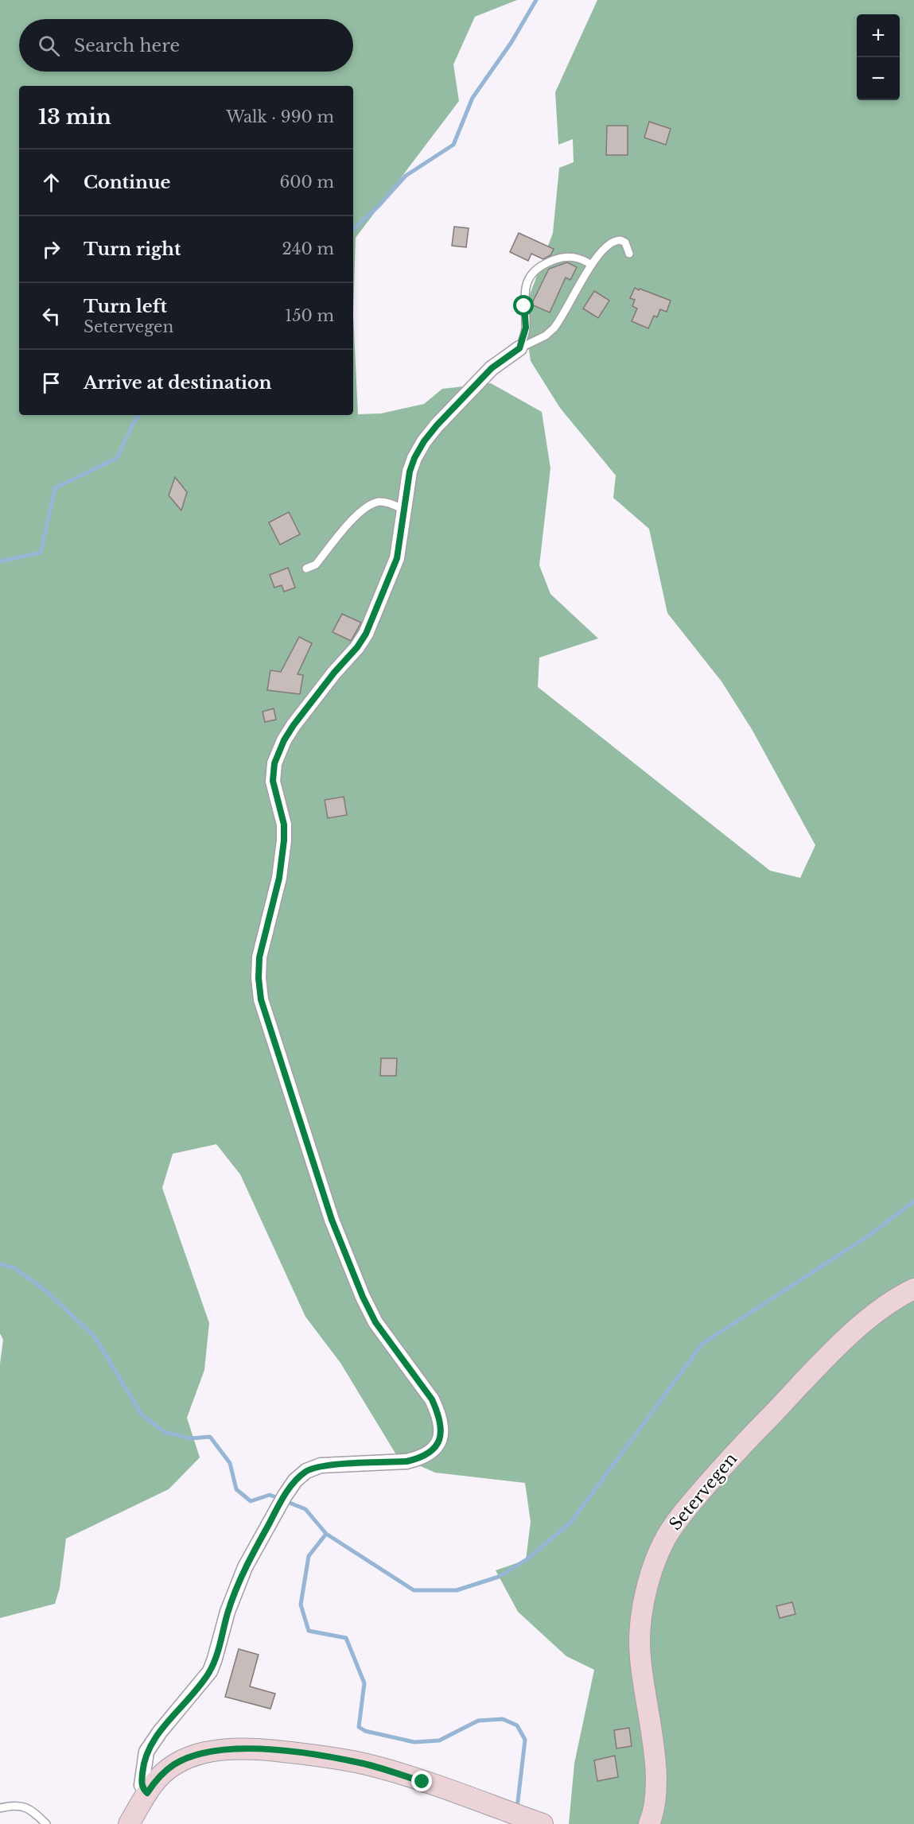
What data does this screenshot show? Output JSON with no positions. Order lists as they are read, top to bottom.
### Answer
{
  "streets": {
    "main road": ["Setervegen"]
  },
  "page": {
    "map_buttons": ["+", "−"],
    "search": "Search here",
    "heading": ["13 min", "Walk · 990 m"],
    "list": [
      ["Continue", "600 m"],
      ["Turn right", "240 m"],
      ["Turn left", "Setervegen", "150 m"],
      "Arrive at destination"
    ]
  }
}
